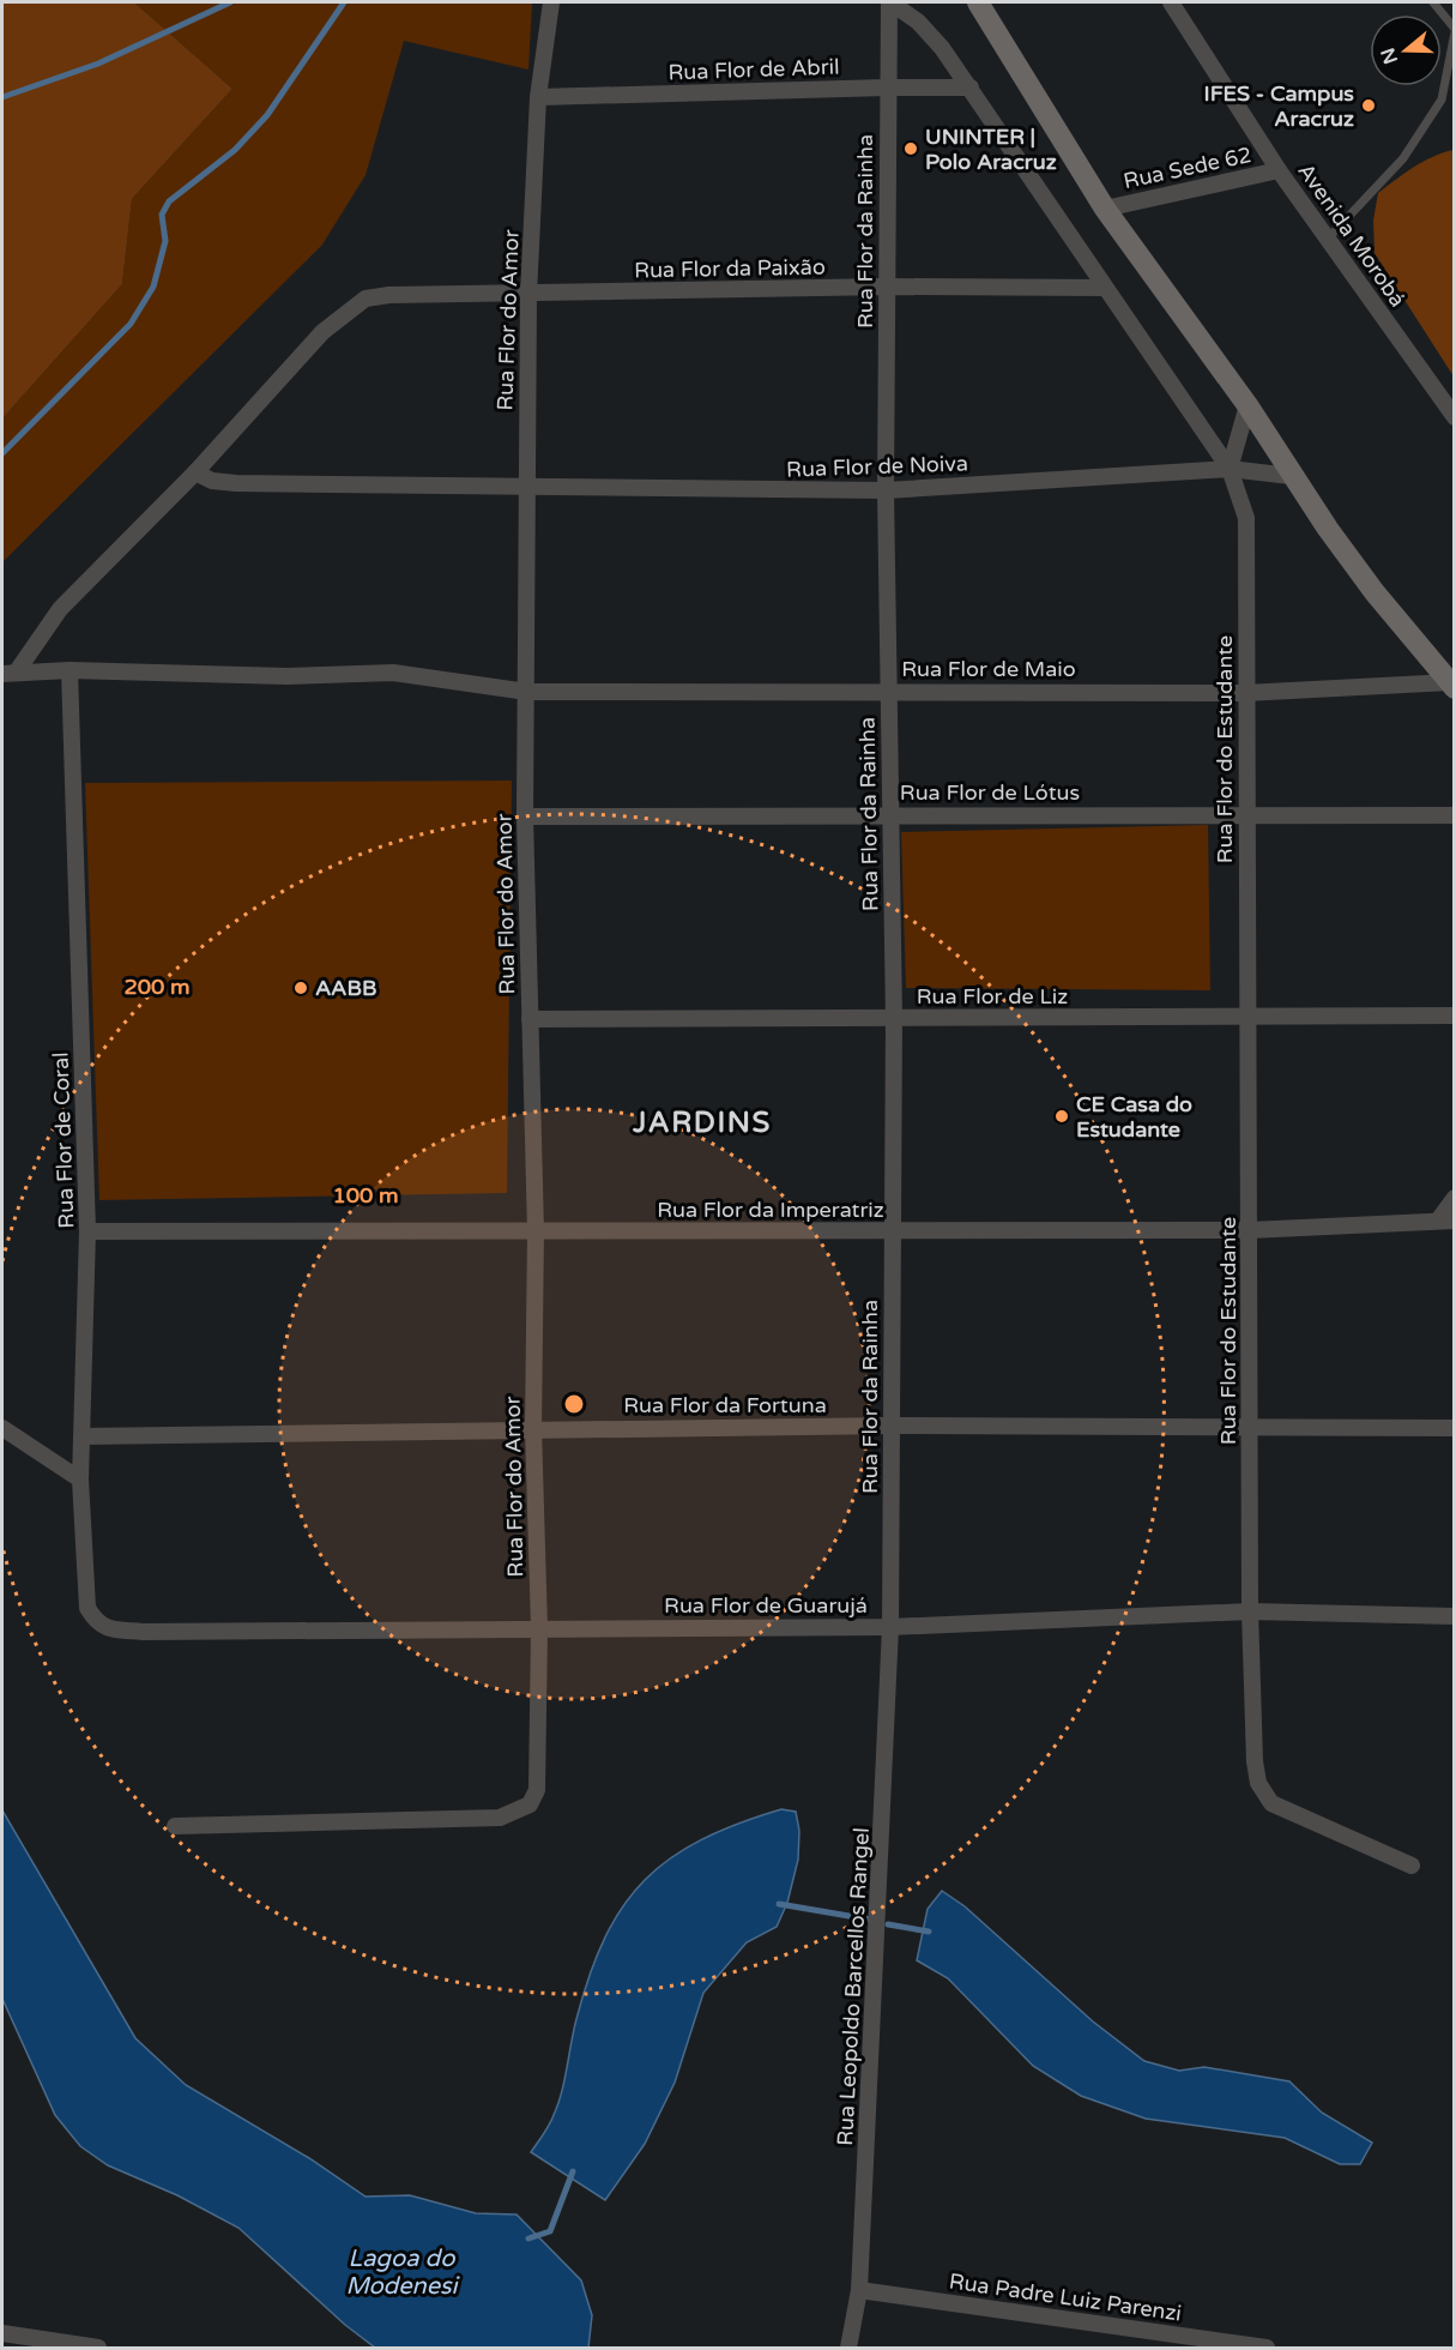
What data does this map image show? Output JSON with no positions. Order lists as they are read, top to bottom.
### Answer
{
  "streets": {
    "street": [
      "Rua Flor de Abril",
      "Rua Sede 62",
      "Rua Flor da Rainha",
      "Avenida Morobá",
      "Rua Flor da Paixão",
      "Rua Flor do Amor",
      "Rua Flor de Noiva",
      "Rua Flor de Maio",
      "Rua Flor do Estudante",
      "Rua Flor de Lótus",
      "Rua Flor de Liz",
      "Rua Flor de Coral",
      "Rua Flor da Imperatriz",
      "Rua Flor da Fortuna",
      "Rua Flor de Guarujá",
      "Rua Leopoldo Barcellos Rangel",
      "Rua Padre Luiz Parenzi"
    ]
  },
  "crossings": [
    ["Rua Flor de Abril", "Rua Flor da Rainha"],
    ["Rua Flor de Abril", "Rua Flor do Amor"],
    ["Rua Flor de Abril", "Rua Flor do Estudante"],
    ["Rua Sede 62", "Avenida Morobá"],
    ["Rua Flor da Rainha", "Rua Flor da Paixão"],
    ["Rua Flor da Rainha", "Rua Flor de Noiva"],
    ["Rua Flor da Rainha", "Rua Flor de Maio"],
    ["Rua Flor da Rainha", "Rua Flor do Estudante"],
    ["Rua Flor da Rainha", "Rua Flor de Lótus"],
    ["Rua Flor da Rainha", "Rua Flor de Liz"],
    ["Rua Flor da Rainha", "Rua Flor da Imperatriz"],
    ["Rua Flor da Rainha", "Rua Flor da Fortuna"],
    ["Rua Flor da Rainha", "Rua Flor de Guarujá"],
    ["Rua Flor da Rainha", "Rua Leopoldo Barcellos Rangel"],
    ["Rua Flor da Paixão", "Rua Flor do Amor"],
    ["Rua Flor da Paixão", "Rua Flor de Noiva"],
    ["Rua Flor da Paixão", "Rua Flor de Maio"],
    ["Rua Flor da Paixão", "Rua Flor do Estudante"],
    ["Rua Flor do Amor", "Rua Flor de Noiva"],
    ["Rua Flor do Amor", "Rua Flor de Maio"],
    ["Rua Flor do Amor", "Rua Flor de Lótus"],
    ["Rua Flor do Amor", "Rua Flor de Liz"],
    ["Rua Flor do Amor", "Rua Flor da Imperatriz"],
    ["Rua Flor do Amor", "Rua Flor da Fortuna"],
    ["Rua Flor do Amor", "Rua Flor de Guarujá"],
    ["Rua Flor de Noiva", "Rua Flor do Estudante"],
    ["Rua Flor de Maio", "Rua Flor do Estudante"],
    ["Rua Flor de Maio", "Rua Flor de Coral"],
    ["Rua Flor do Estudante", "Rua Flor de Lótus"],
    ["Rua Flor do Estudante", "Rua Flor de Liz"],
    ["Rua Flor do Estudante", "Rua Flor da Imperatriz"],
    ["Rua Flor do Estudante", "Rua Flor da Fortuna"],
    ["Rua Flor do Estudante", "Rua Flor de Guarujá"],
    ["Rua Flor de Coral", "Rua Flor da Imperatriz"],
    ["Rua Flor de Coral", "Rua Flor da Fortuna"],
    ["Rua Flor de Coral", "Rua Flor de Guarujá"],
    ["Rua Flor de Guarujá", "Rua Leopoldo Barcellos Rangel"],
    ["Rua Leopoldo Barcellos Rangel", "Rua Padre Luiz Parenzi"]
  ],
  "districts": ["JARDINS"],
  "water": ["Lagoa do Modenesi"],
  "places": [
    "IFES - Campus Aracruz",
    "UNINTER | Polo Aracruz",
    "AABB",
    "CE Casa do Estudante"
  ],
  "north": "left",
  "rings": ["200 m", "100 m"]
}
